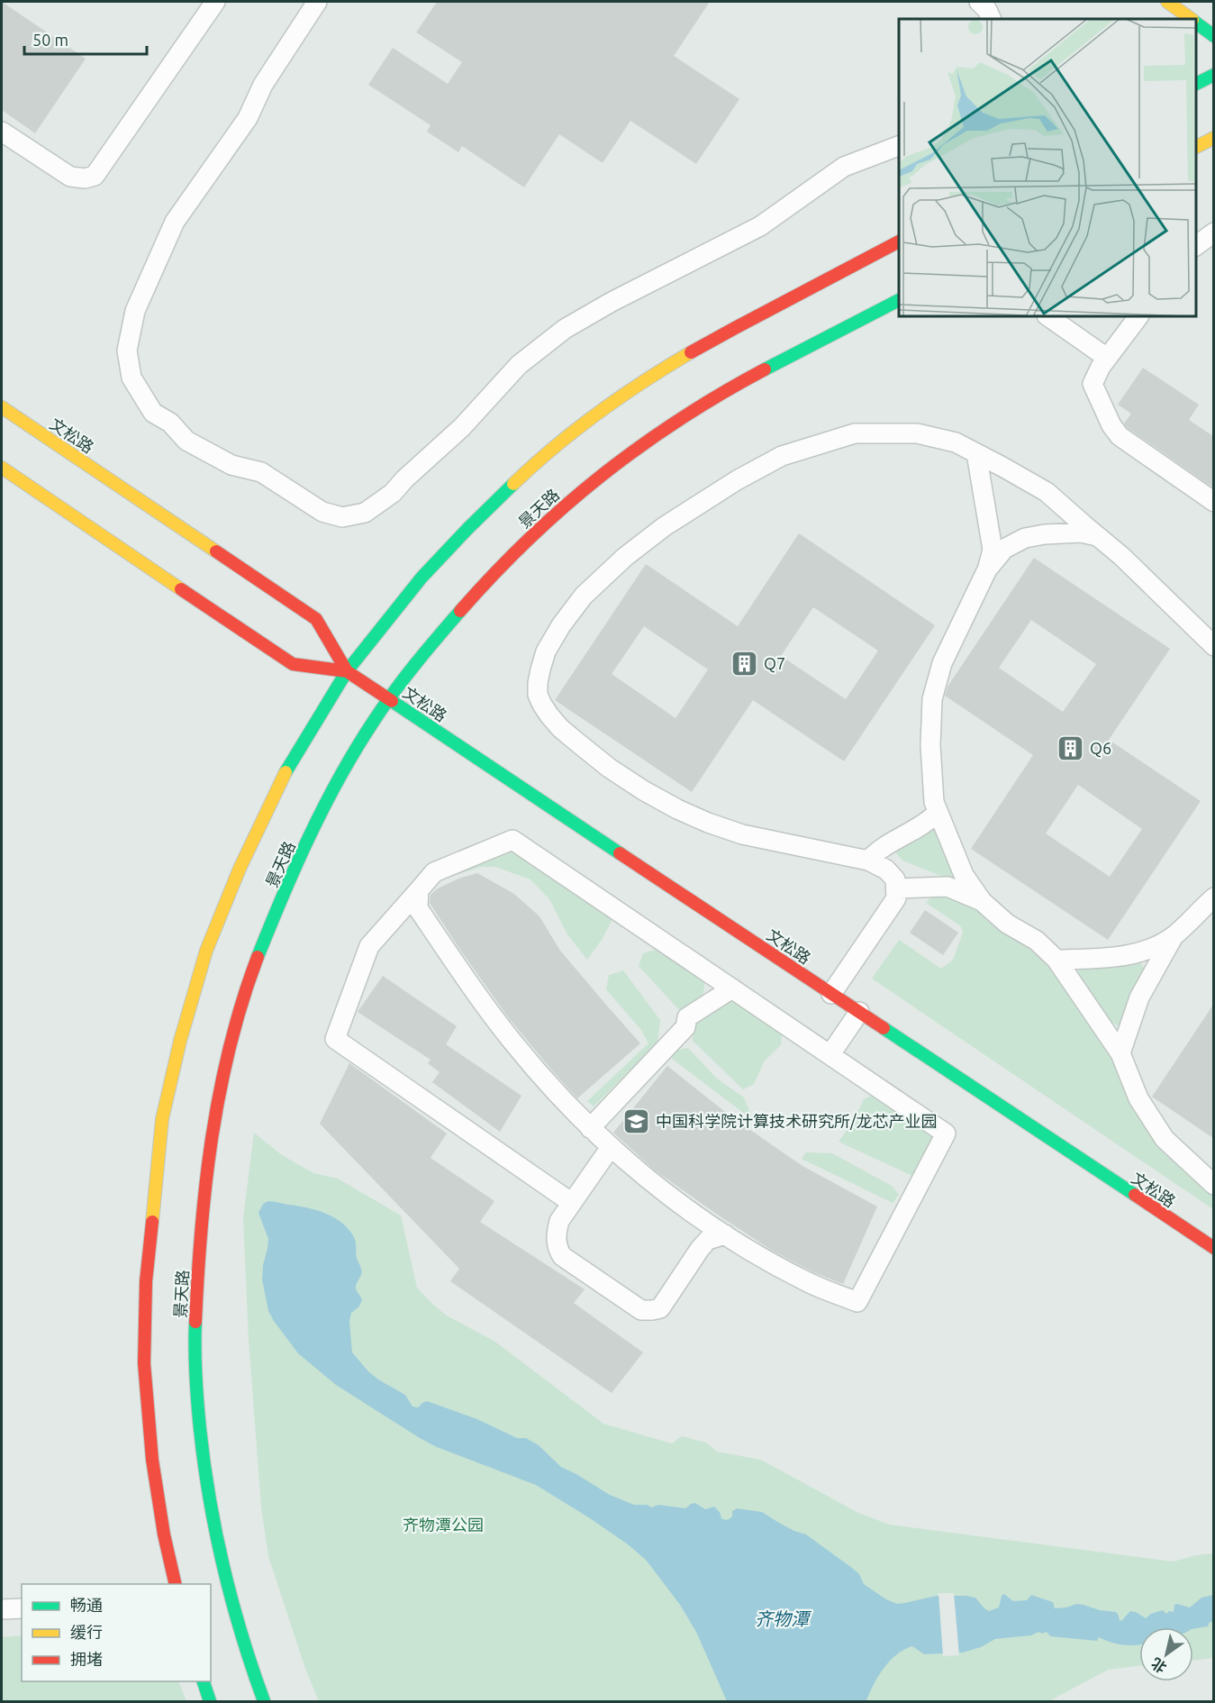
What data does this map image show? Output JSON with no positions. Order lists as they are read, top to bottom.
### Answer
{
  "streets": {
    "street": ["文松路", "景天路"]
  },
  "crossings": [
    ["文松路", "景天路"]
  ],
  "water": ["齐物潭"],
  "parks": ["齐物潭公园"],
  "places": {
    "building": ["Q7", "Q6"],
    "school or university": ["中国科学院计算技术研究所/龙芯产业园"]
  },
  "legend": ["畅通", "缓行", "拥堵"],
  "scale_bar": "50 m",
  "north": "bottom left"
}
